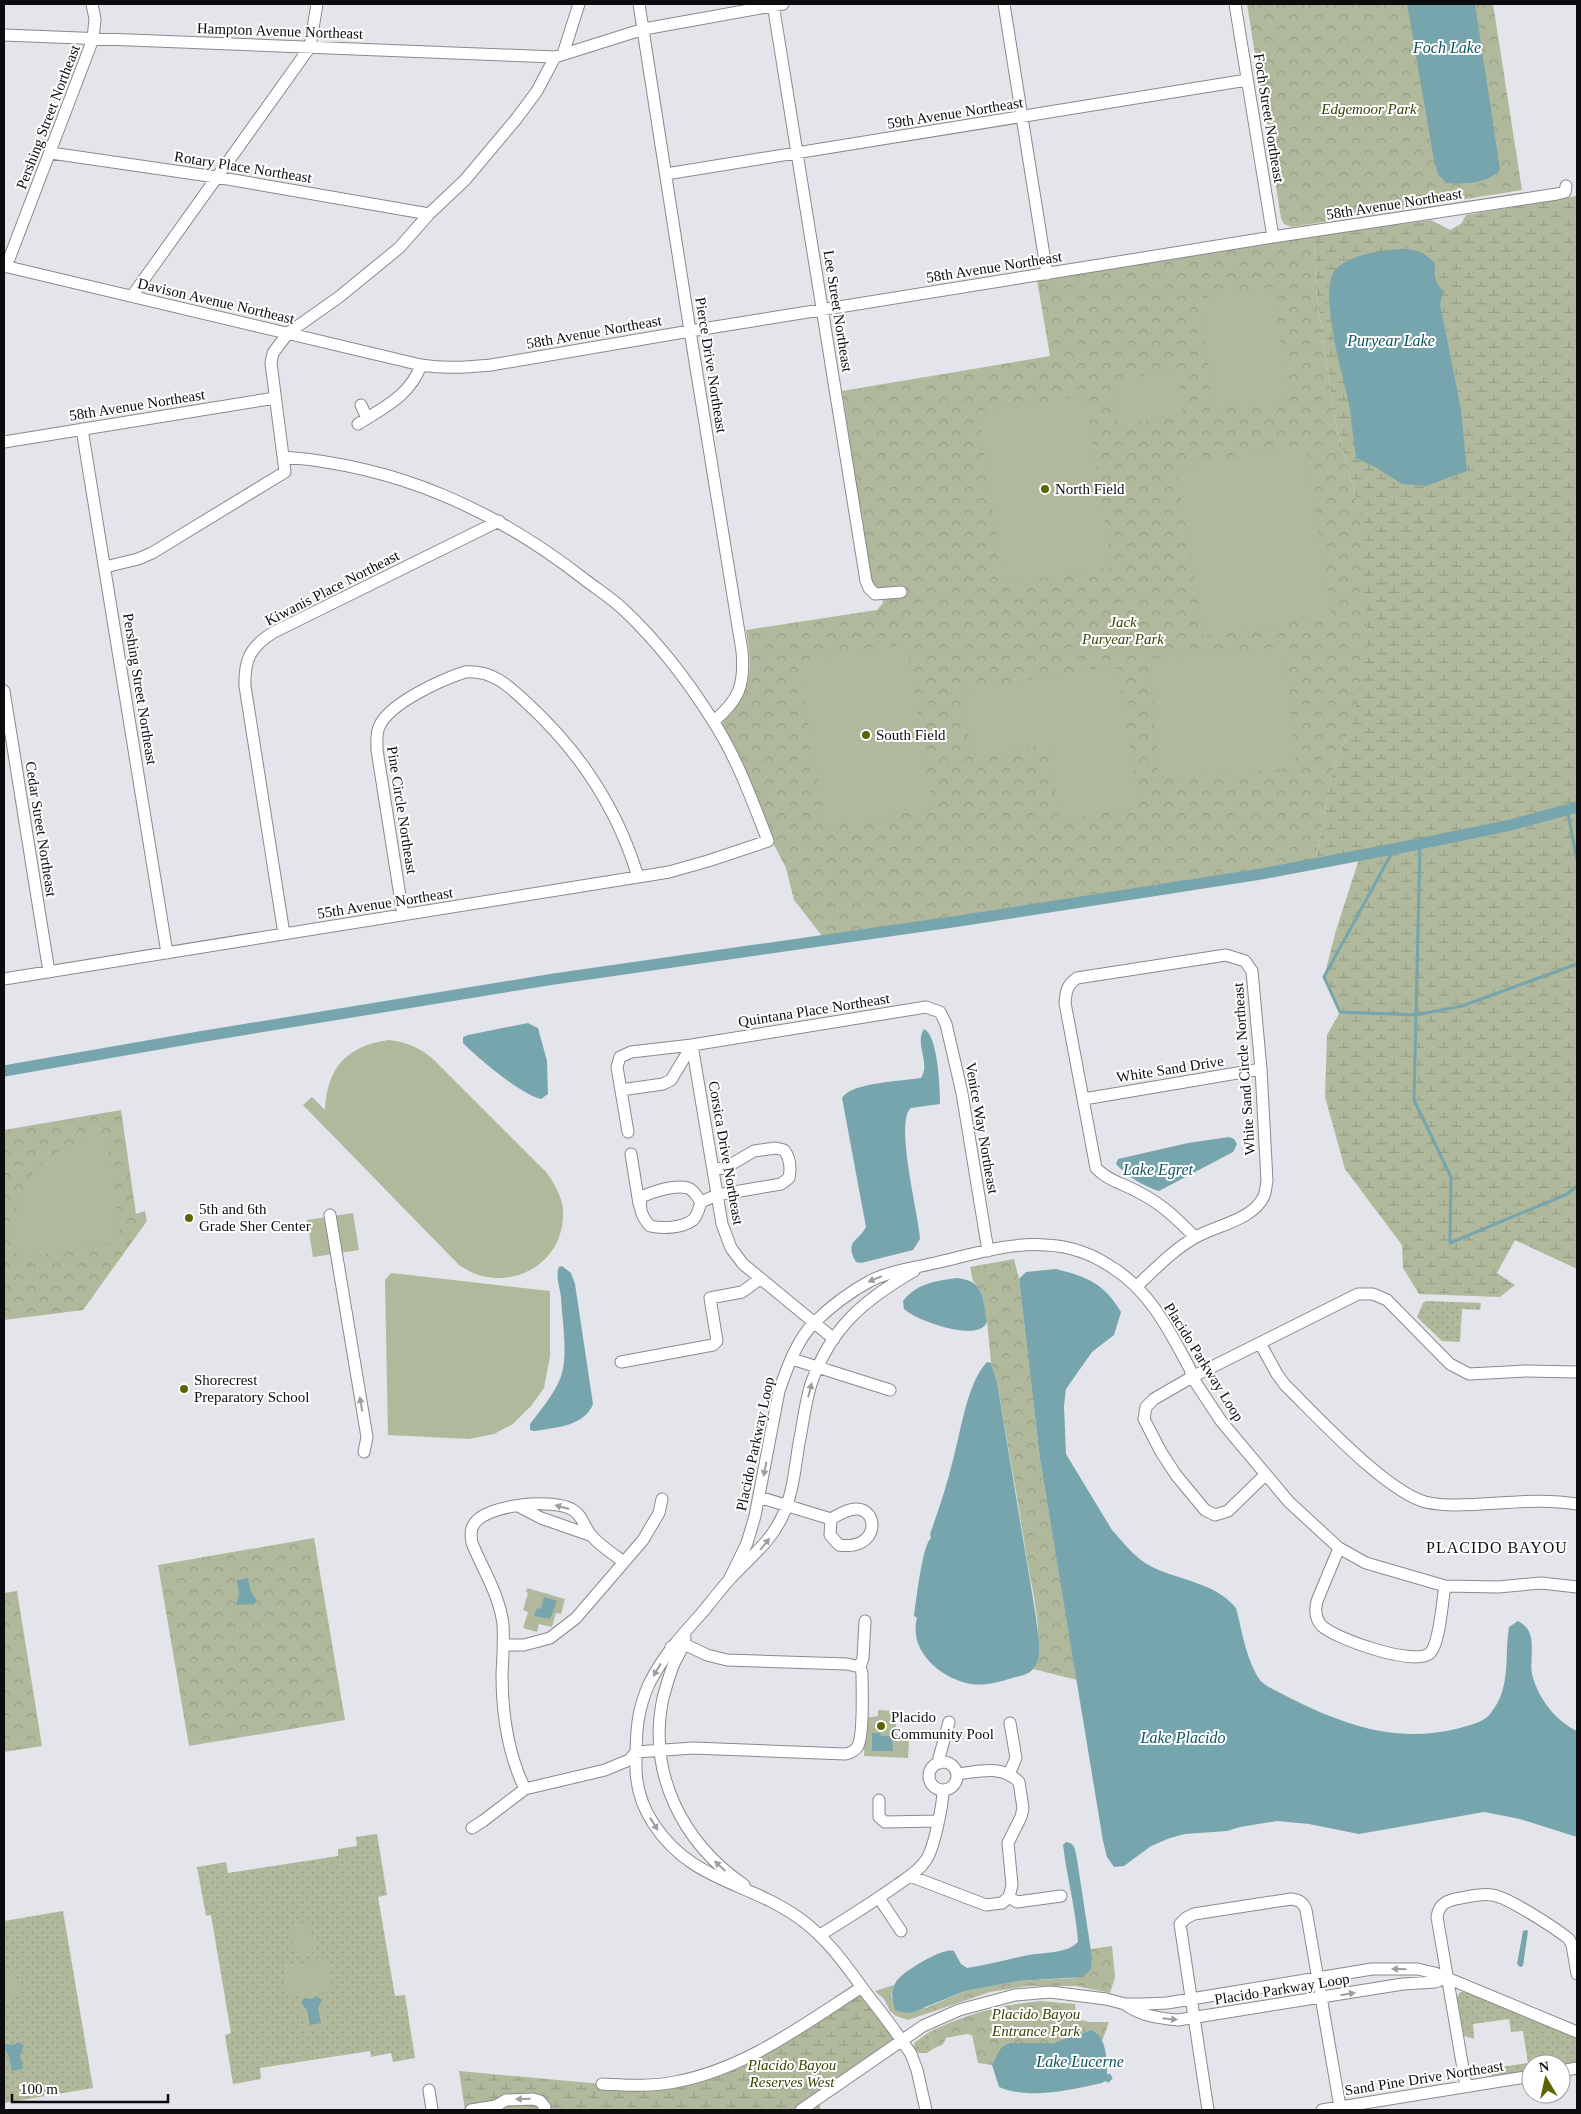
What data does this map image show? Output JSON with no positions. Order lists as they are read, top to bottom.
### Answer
{
  "streets": {
    "street": [
      "Hampton Avenue Northeast",
      "59th Avenue Northeast",
      "Pershing Street Northeast",
      "Foch Street Northeast",
      "Rotary Place Northeast",
      "58th Avenue Northeast",
      "Davison Avenue Northeast",
      "Lee Street Northeast",
      "Pierce Drive Northeast",
      "Kiwanis Place Northeast",
      "Pine Circle Northeast",
      "Cedar Street Northeast",
      "55th Avenue Northeast",
      "Quintana Place Northeast",
      "White Sand Drive",
      "White Sand Circle Northeast",
      "Venice Way Northeast",
      "Corsica Drive Northeast",
      "Placido Parkway Loop",
      "Sand Pine Drive Northeast"
    ]
  },
  "crossings": [
    ["Hampton Avenue Northeast", "Pershing Street Northeast"],
    ["59th Avenue Northeast", "Foch Street Northeast"],
    ["59th Avenue Northeast", "Lee Street Northeast"],
    ["59th Avenue Northeast", "Pierce Drive Northeast"],
    ["Pershing Street Northeast", "Rotary Place Northeast"],
    ["Pershing Street Northeast", "58th Avenue Northeast"],
    ["Pershing Street Northeast", "Davison Avenue Northeast"],
    ["Pershing Street Northeast", "55th Avenue Northeast"],
    ["Foch Street Northeast", "58th Avenue Northeast"],
    ["58th Avenue Northeast", "Davison Avenue Northeast"],
    ["58th Avenue Northeast", "Lee Street Northeast"],
    ["58th Avenue Northeast", "Pierce Drive Northeast"],
    ["Pierce Drive Northeast", "55th Avenue Northeast"],
    ["Kiwanis Place Northeast", "55th Avenue Northeast"],
    ["Pine Circle Northeast", "55th Avenue Northeast"],
    ["Cedar Street Northeast", "55th Avenue Northeast"],
    ["Quintana Place Northeast", "Venice Way Northeast"],
    ["Quintana Place Northeast", "Corsica Drive Northeast"],
    ["White Sand Drive", "White Sand Circle Northeast"],
    ["White Sand Circle Northeast", "Placido Parkway Loop"],
    ["Venice Way Northeast", "Placido Parkway Loop"],
    ["Corsica Drive Northeast", "Placido Parkway Loop"]
  ],
  "districts": ["PLACIDO BAYOU"],
  "water": [
    "Foch Lake",
    "Puryear Lake",
    "Lake Egret",
    "Lake Placido",
    "Lake Lucerne"
  ],
  "parks": [
    "Edgemoor Park",
    "Jack Puryear Park",
    "Placido Bayou Entrance Park",
    "Placido Bayou Reserves West"
  ],
  "places": [
    "North Field",
    "South Field",
    "5th and 6th Grade Sher Center",
    "Shorecrest Preparatory School",
    "Placido Community Pool"
  ],
  "scale_bar": "100 m",
  "north": "top"
}
